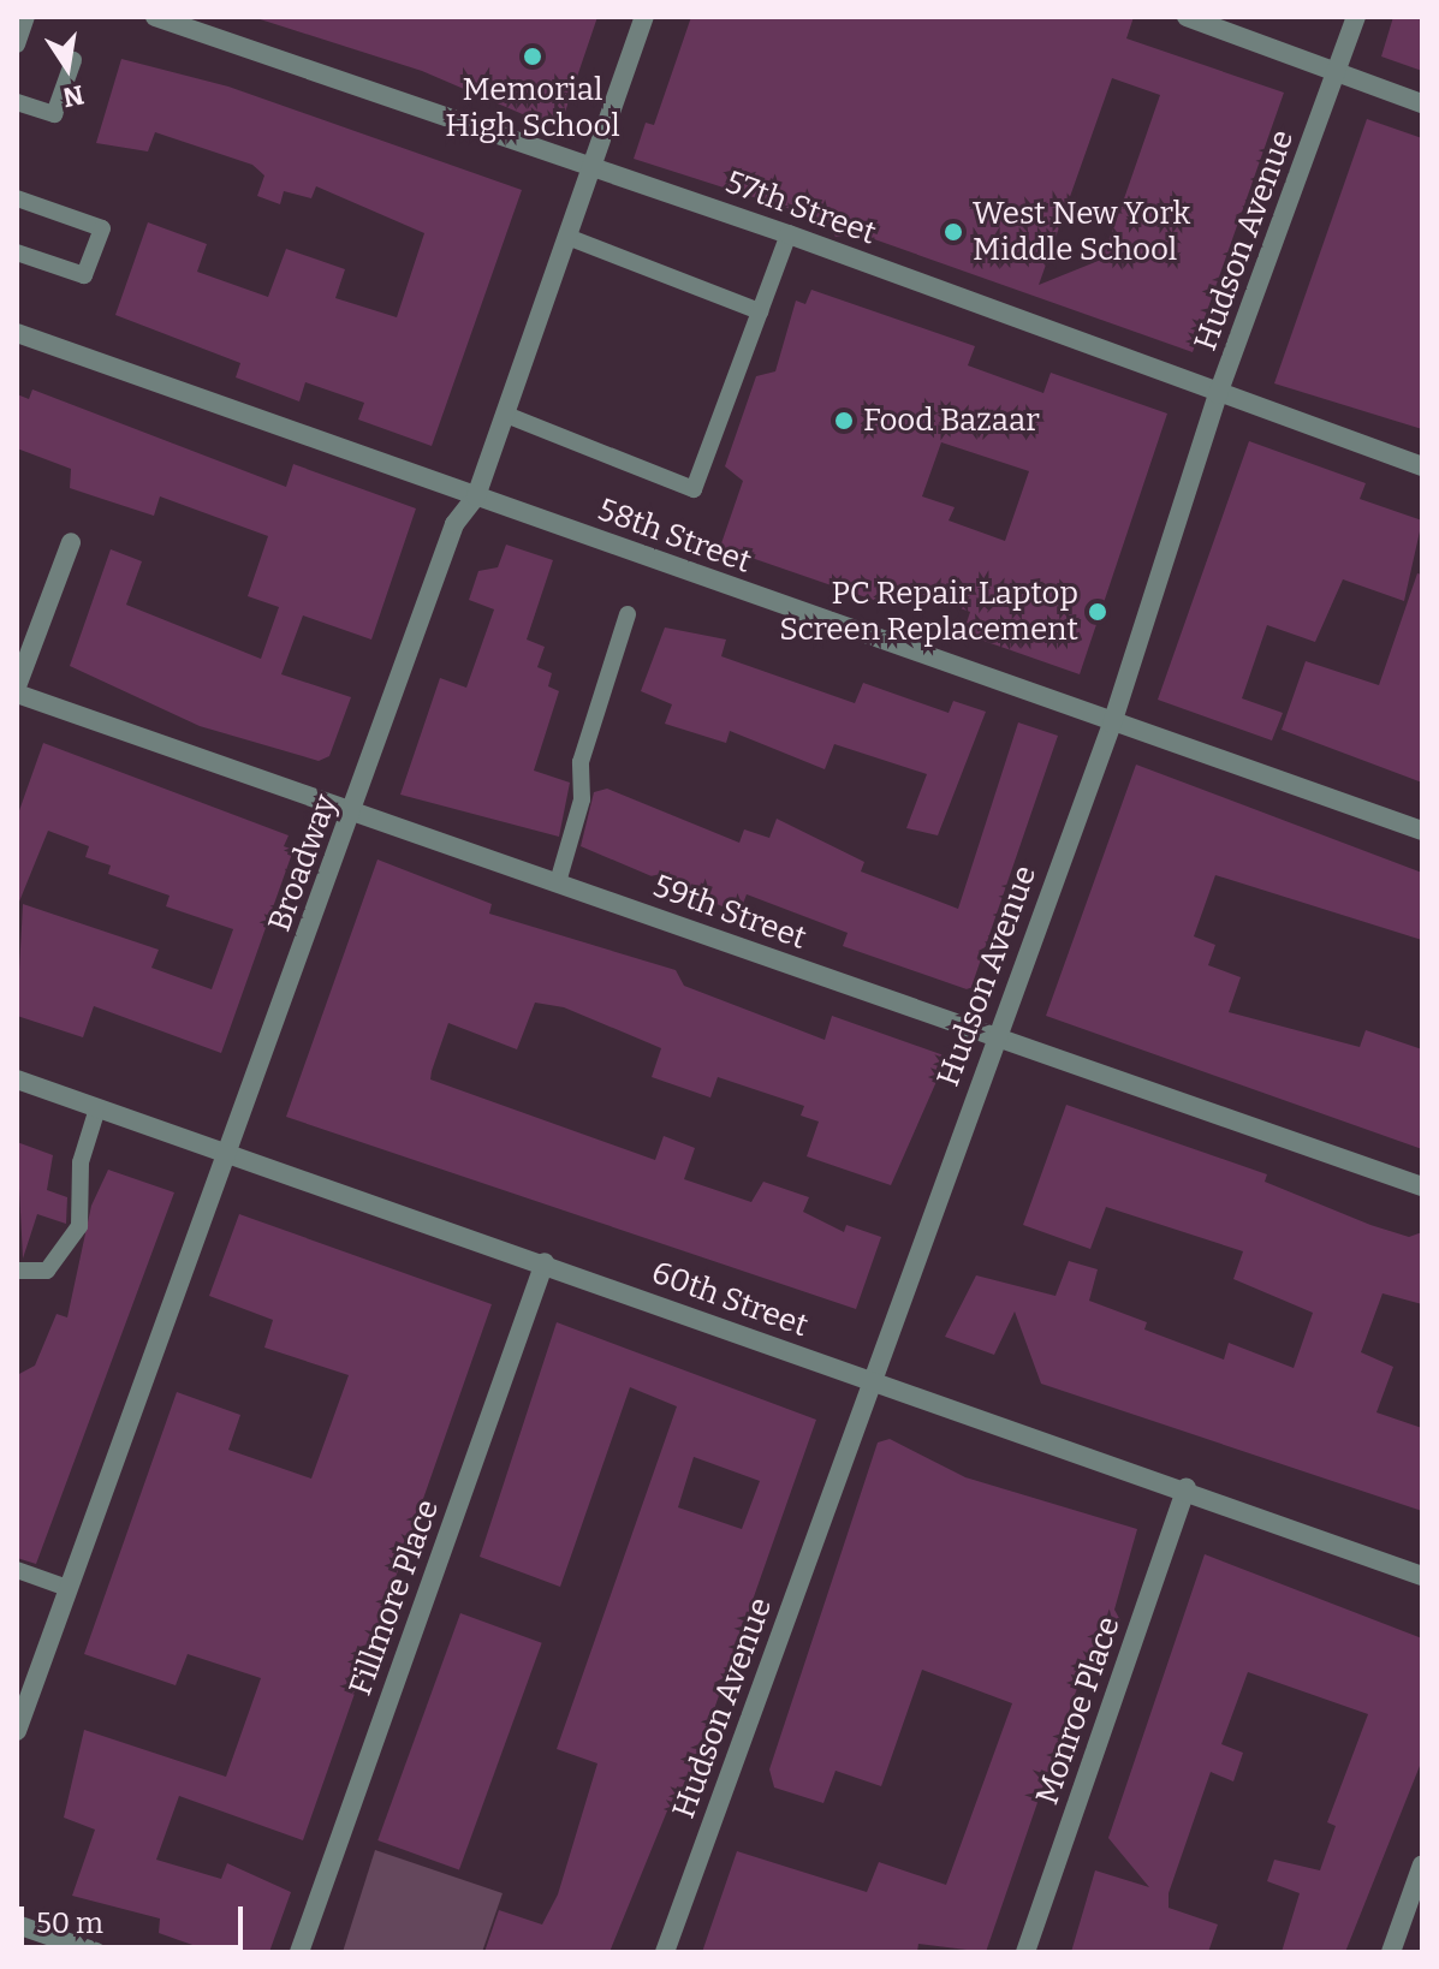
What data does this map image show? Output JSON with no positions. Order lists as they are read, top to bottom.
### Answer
{
  "streets": {
    "street": [
      "57th Street",
      "Hudson Avenue",
      "58th Street",
      "Broadway",
      "59th Street",
      "60th Street",
      "Fillmore Place",
      "Monroe Place"
    ]
  },
  "crossings": [
    ["57th Street", "Hudson Avenue"],
    ["57th Street", "Broadway"],
    ["Hudson Avenue", "58th Street"],
    ["Hudson Avenue", "59th Street"],
    ["Hudson Avenue", "60th Street"],
    ["58th Street", "Broadway"],
    ["Broadway", "59th Street"],
    ["Broadway", "60th Street"],
    ["60th Street", "Fillmore Place"],
    ["60th Street", "Monroe Place"]
  ],
  "places": [
    "Memorial High School",
    "West New York Middle School",
    "Food Bazaar",
    "PC Repair Laptop Screen Replacement"
  ],
  "scale_bar": "50 m",
  "north": "bottom"
}
